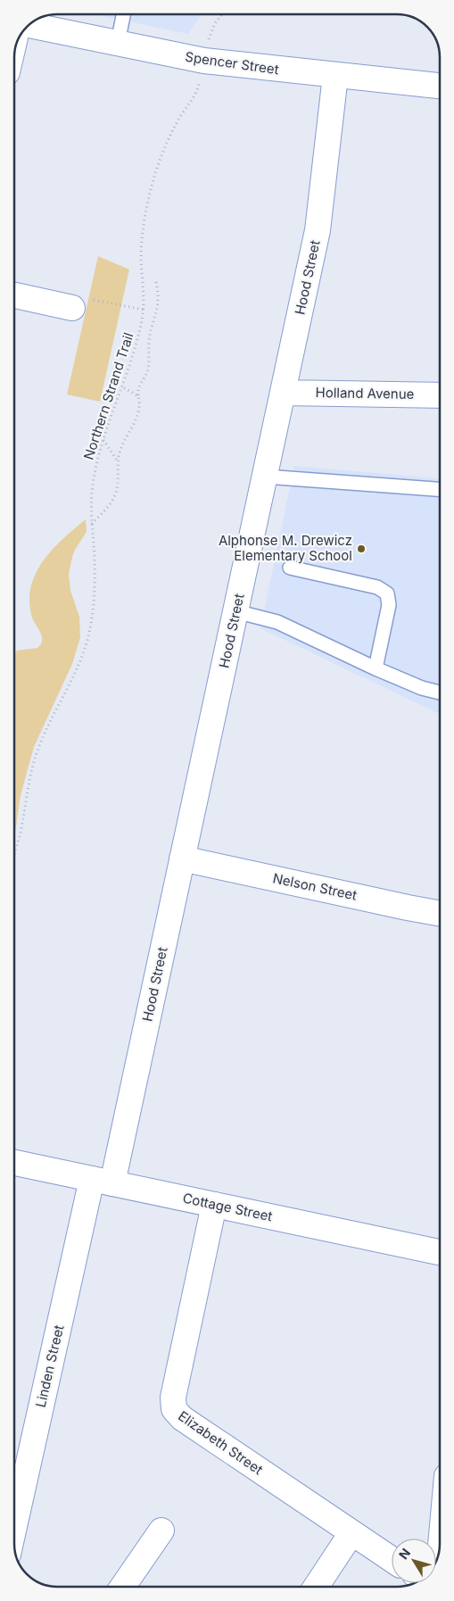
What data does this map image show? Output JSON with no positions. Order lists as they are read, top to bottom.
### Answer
{
  "streets": {
    "street": [
      "Spencer Street",
      "Hood Street",
      "Holland Avenue",
      "Nelson Street",
      "Cottage Street",
      "Linden Street",
      "Elizabeth Street"
    ],
    "path": ["Northern Strand Trail"]
  },
  "crossings": [
    ["Spencer Street", "Hood Street"],
    ["Spencer Street", "Northern Strand Trail"],
    ["Hood Street", "Holland Avenue"],
    ["Hood Street", "Nelson Street"],
    ["Hood Street", "Cottage Street"],
    ["Hood Street", "Linden Street"],
    ["Cottage Street", "Linden Street"],
    ["Cottage Street", "Elizabeth Street"]
  ],
  "places": ["Alphonse M. Drewicz Elementary School"],
  "north": "top left"
}
